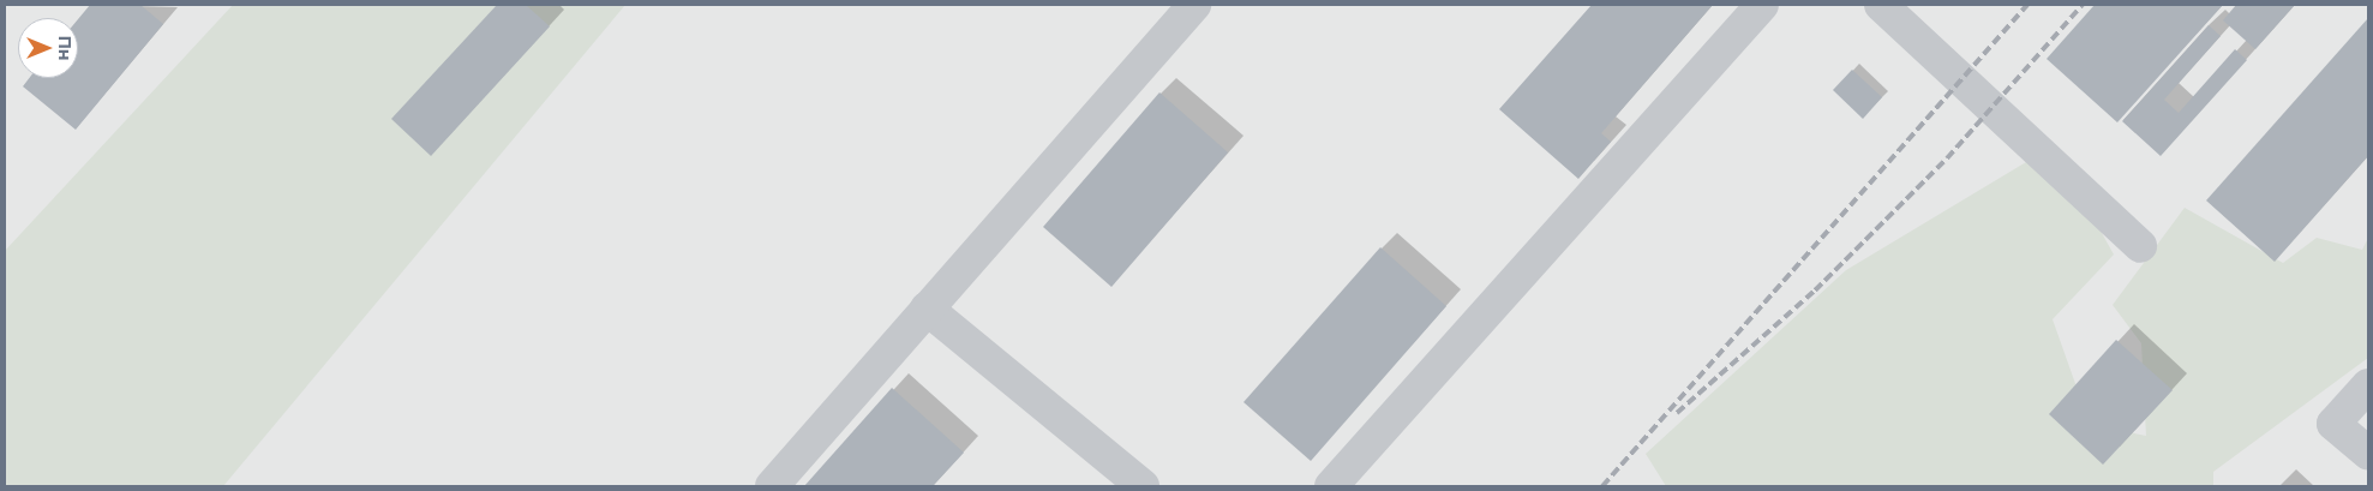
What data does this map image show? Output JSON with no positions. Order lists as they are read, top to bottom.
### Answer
{
  "north": "right"
}
